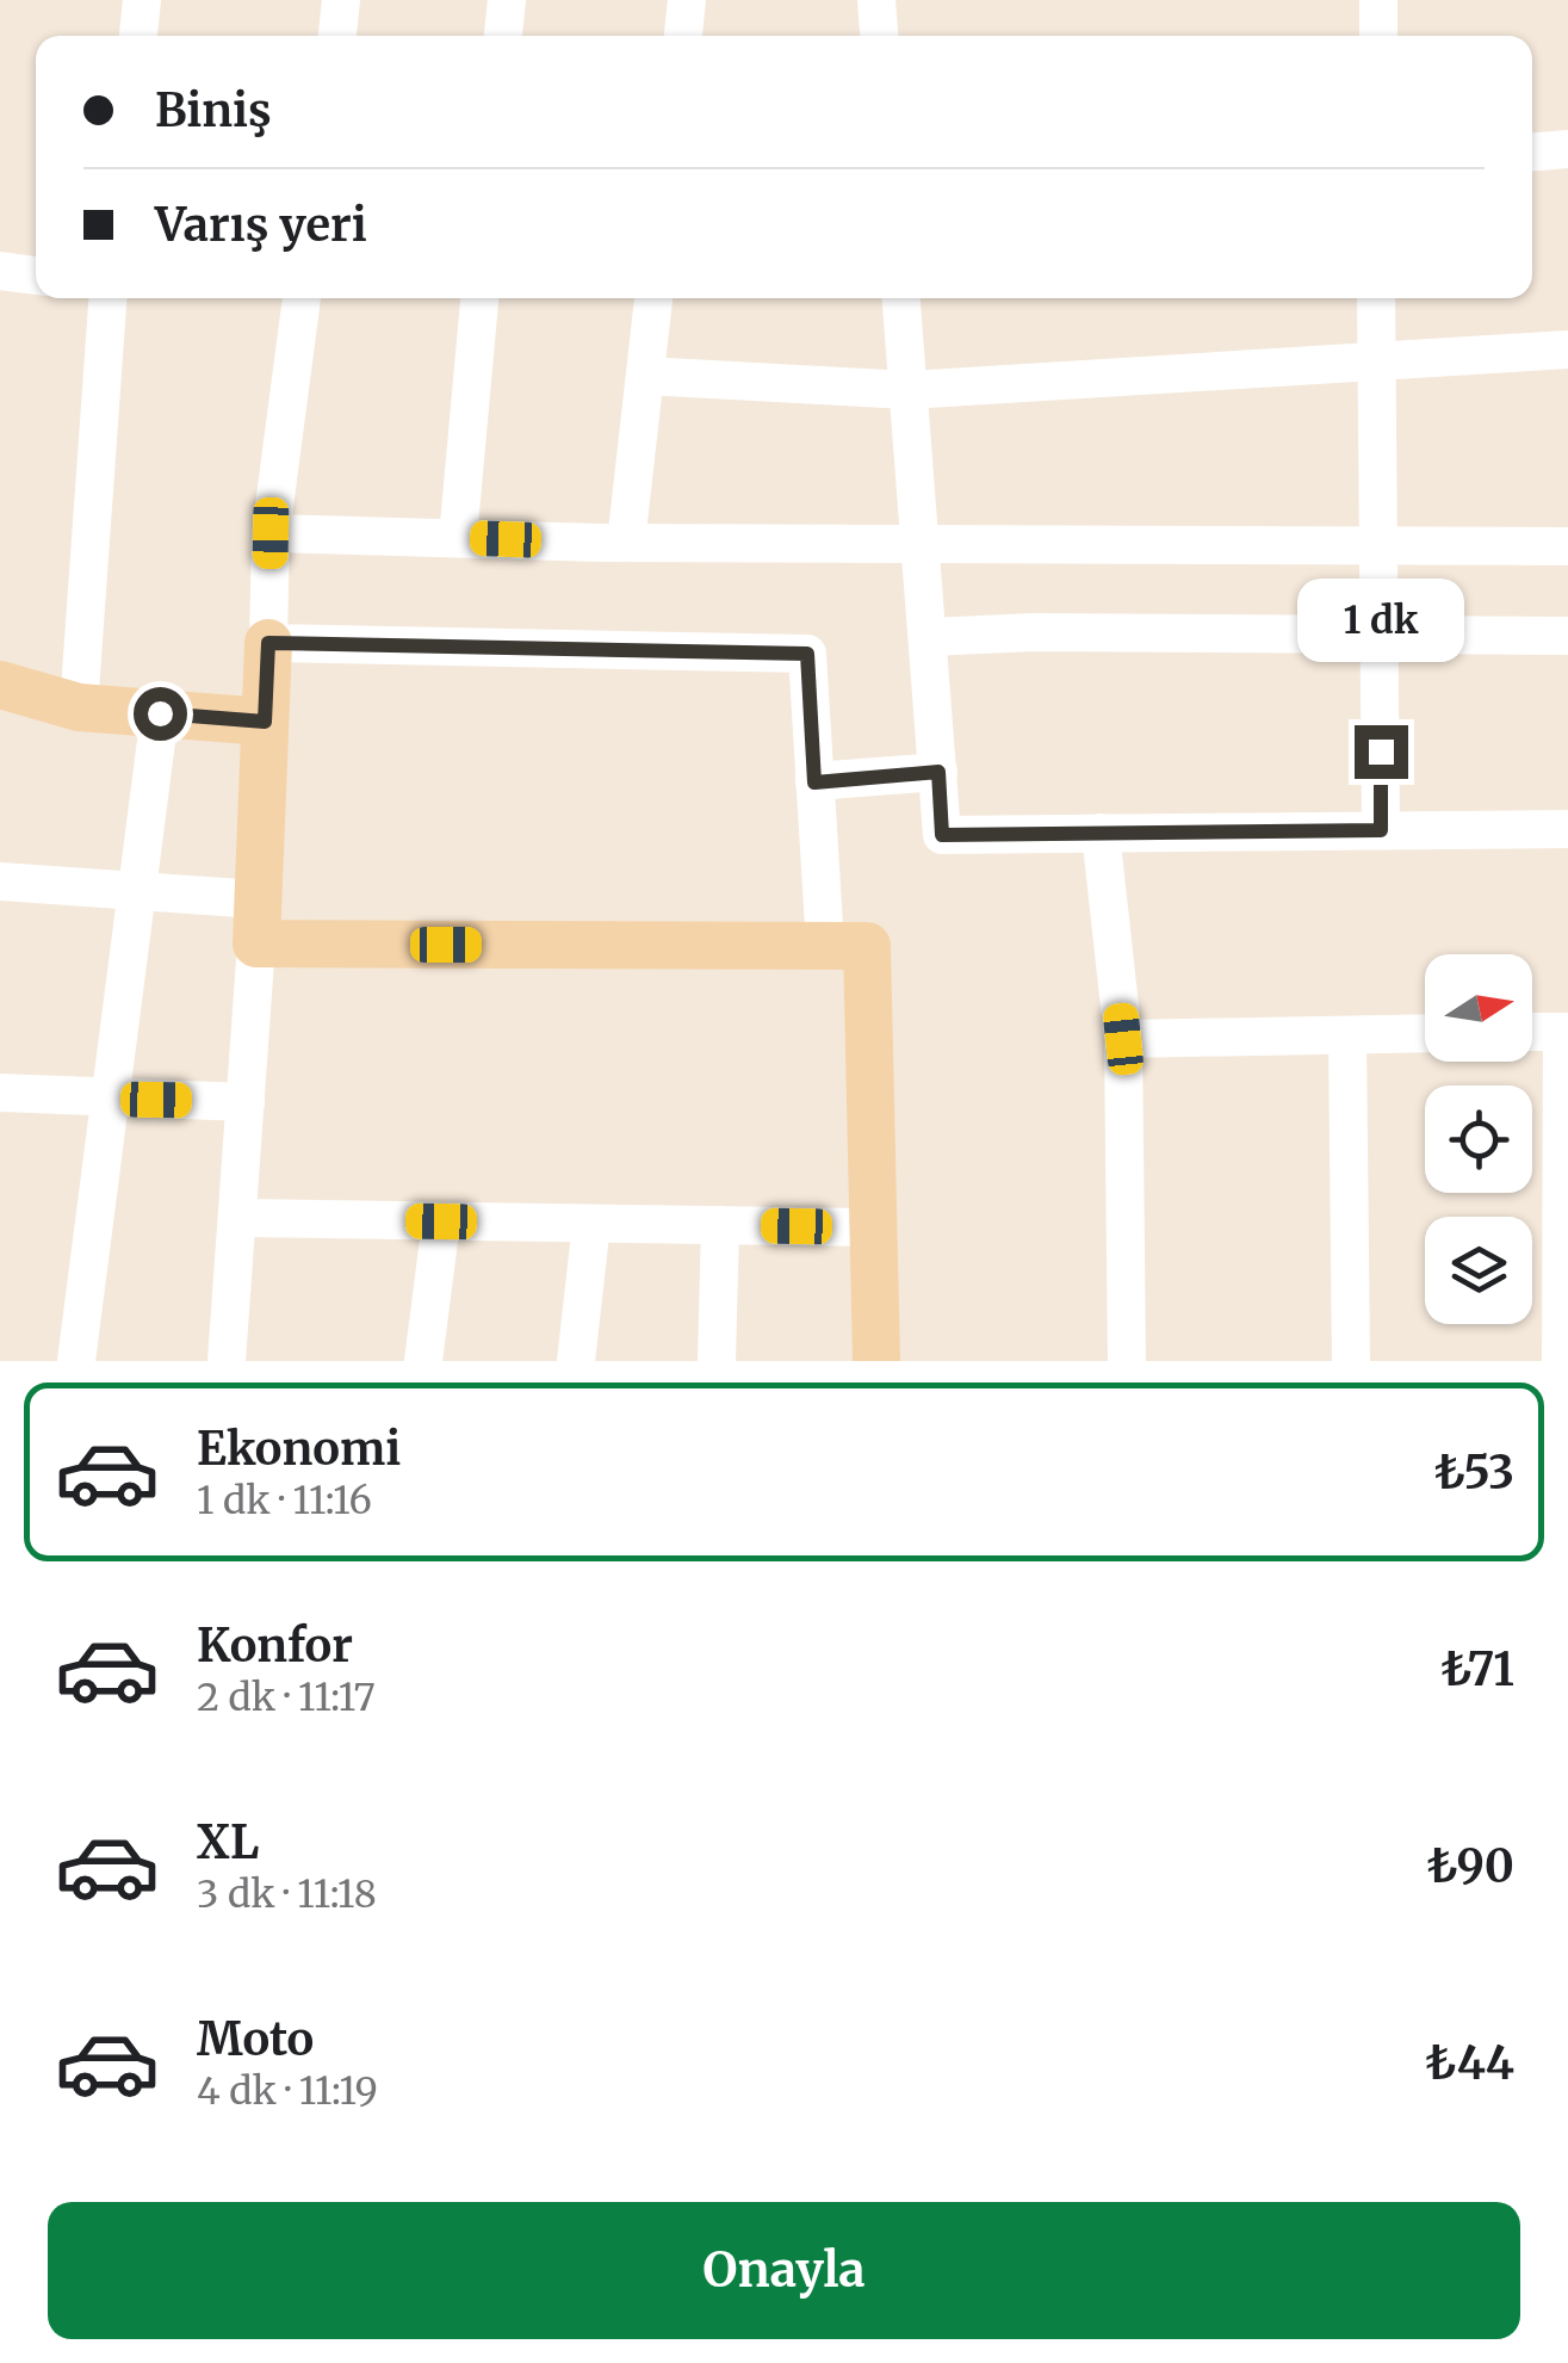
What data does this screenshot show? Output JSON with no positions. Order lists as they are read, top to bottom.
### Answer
{
  "north": "right",
  "page": {
    "banner": ["Biniş", "Varış yeri"],
    "bubble": "1 dk",
    "list": [
      {
        "name": "Ekonomi",
        "note": "1 dk · 11:16",
        "value": "₺53"
      },
      {
        "name": "Konfor",
        "note": "2 dk · 11:17",
        "value": "₺71"
      },
      {
        "name": "XL",
        "note": "3 dk · 11:18",
        "value": "₺90"
      },
      {
        "name": "Moto",
        "note": "4 dk · 11:19",
        "value": "₺44"
      }
    ],
    "buttons": "Onayla"
  }
}
